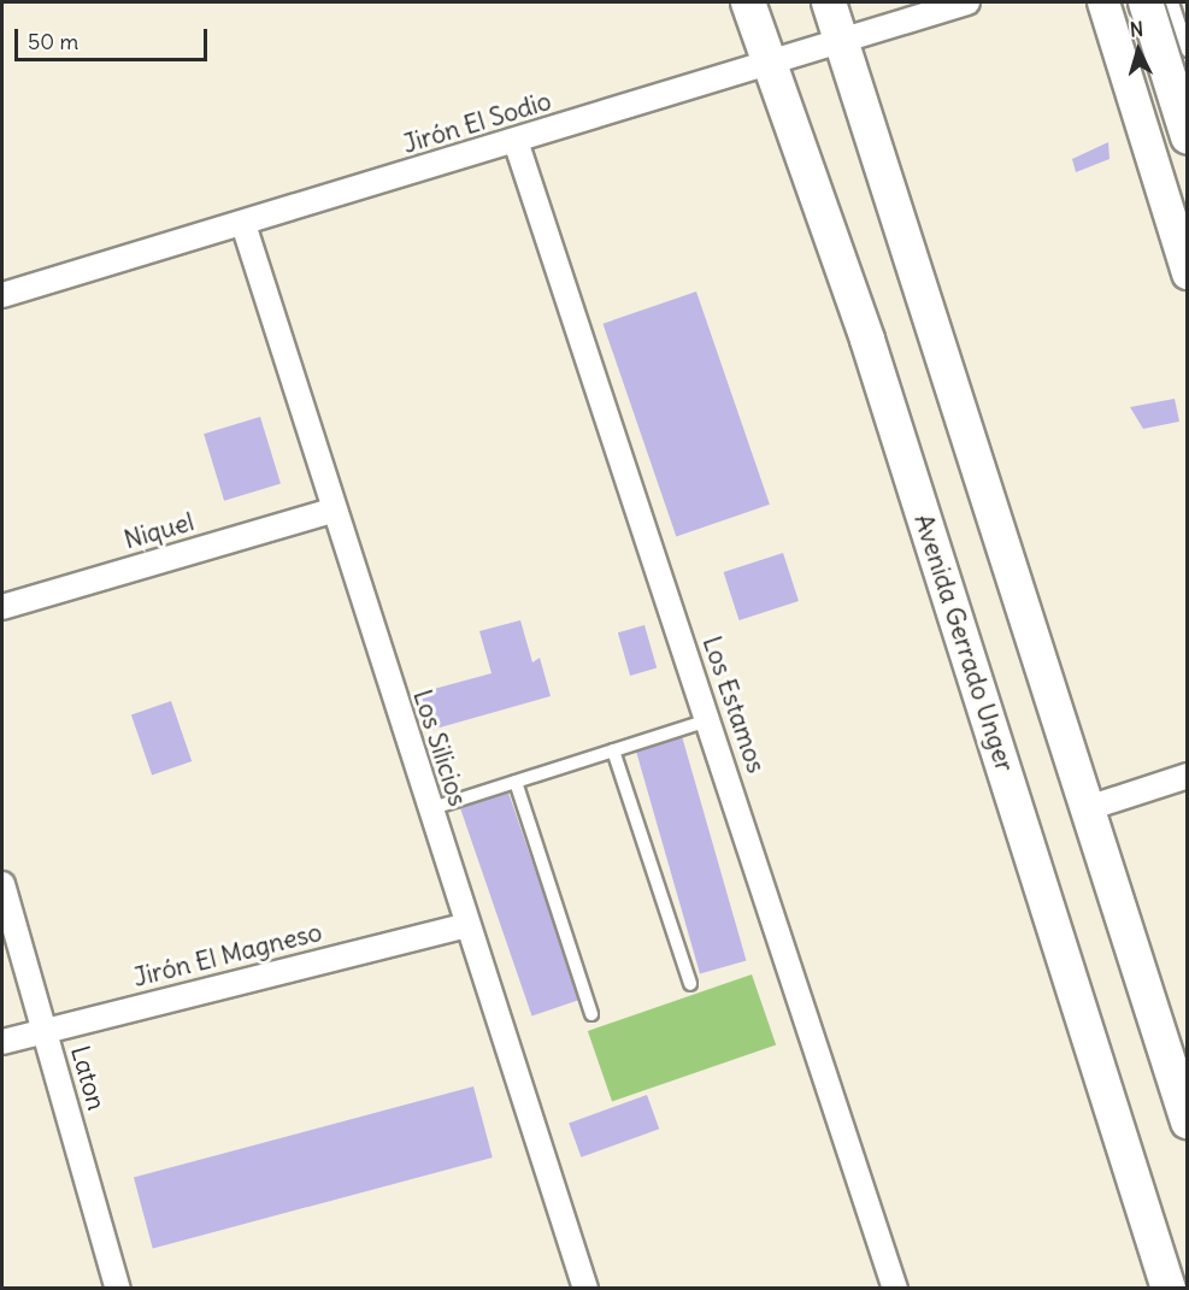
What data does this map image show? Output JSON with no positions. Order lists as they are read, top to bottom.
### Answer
{
  "streets": {
    "main road": ["Avenida Gerrado Unger"],
    "street": [
      "Jirón El Sodio",
      "Niquel",
      "Los Estamos",
      "Los Silicios",
      "Jirón El Magneso",
      "Laton"
    ]
  },
  "crossings": [
    ["Jirón El Sodio", "Avenida Gerrado Unger"],
    ["Jirón El Sodio", "Los Estamos"],
    ["Jirón El Sodio", "Los Silicios"],
    ["Niquel", "Los Silicios"],
    ["Los Silicios", "Jirón El Magneso"],
    ["Jirón El Magneso", "Laton"]
  ],
  "scale_bar": "50 m",
  "north": "top"
}
